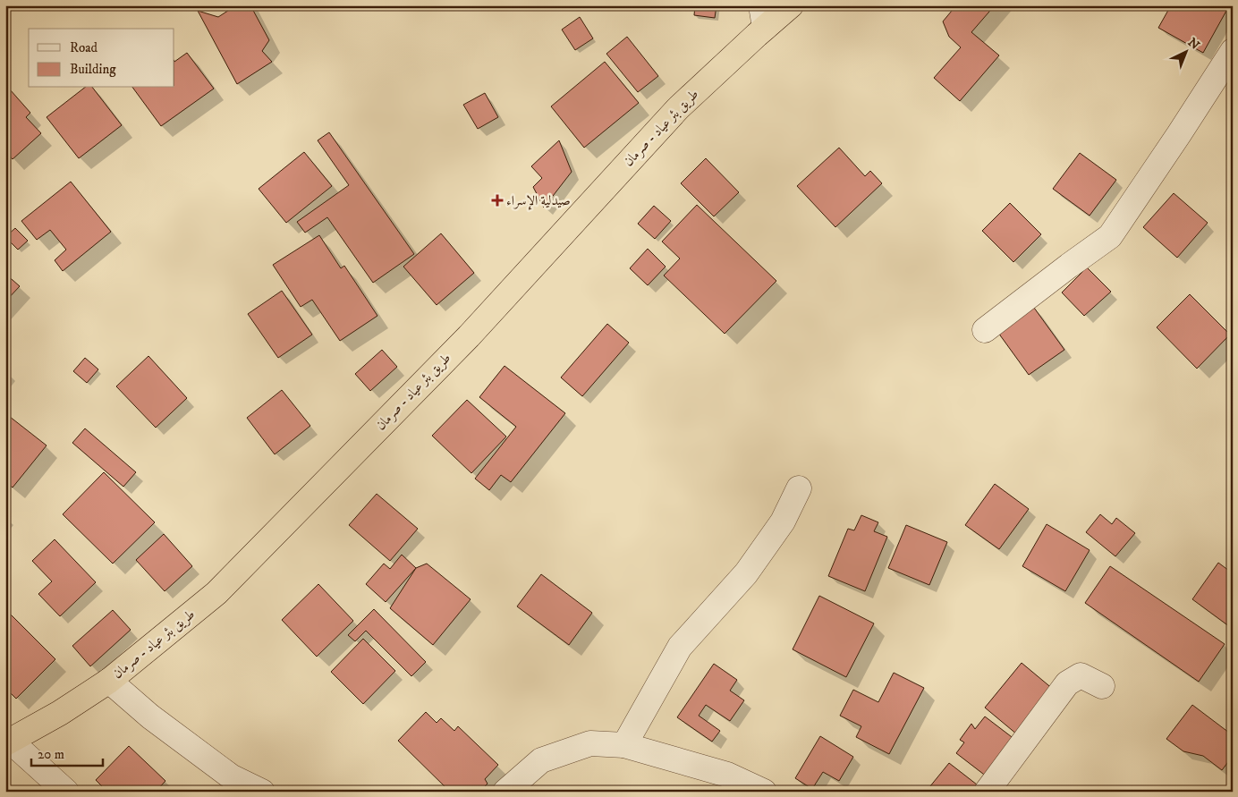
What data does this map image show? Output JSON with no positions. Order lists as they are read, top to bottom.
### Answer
{
  "streets": {
    "highway": ["طريق بئر عياد - صرمان"]
  },
  "places": {
    "health": ["صيدلية الإسراء"]
  },
  "legend": ["Road", "Building"],
  "scale_bar": "20 m",
  "north": "top right"
}
